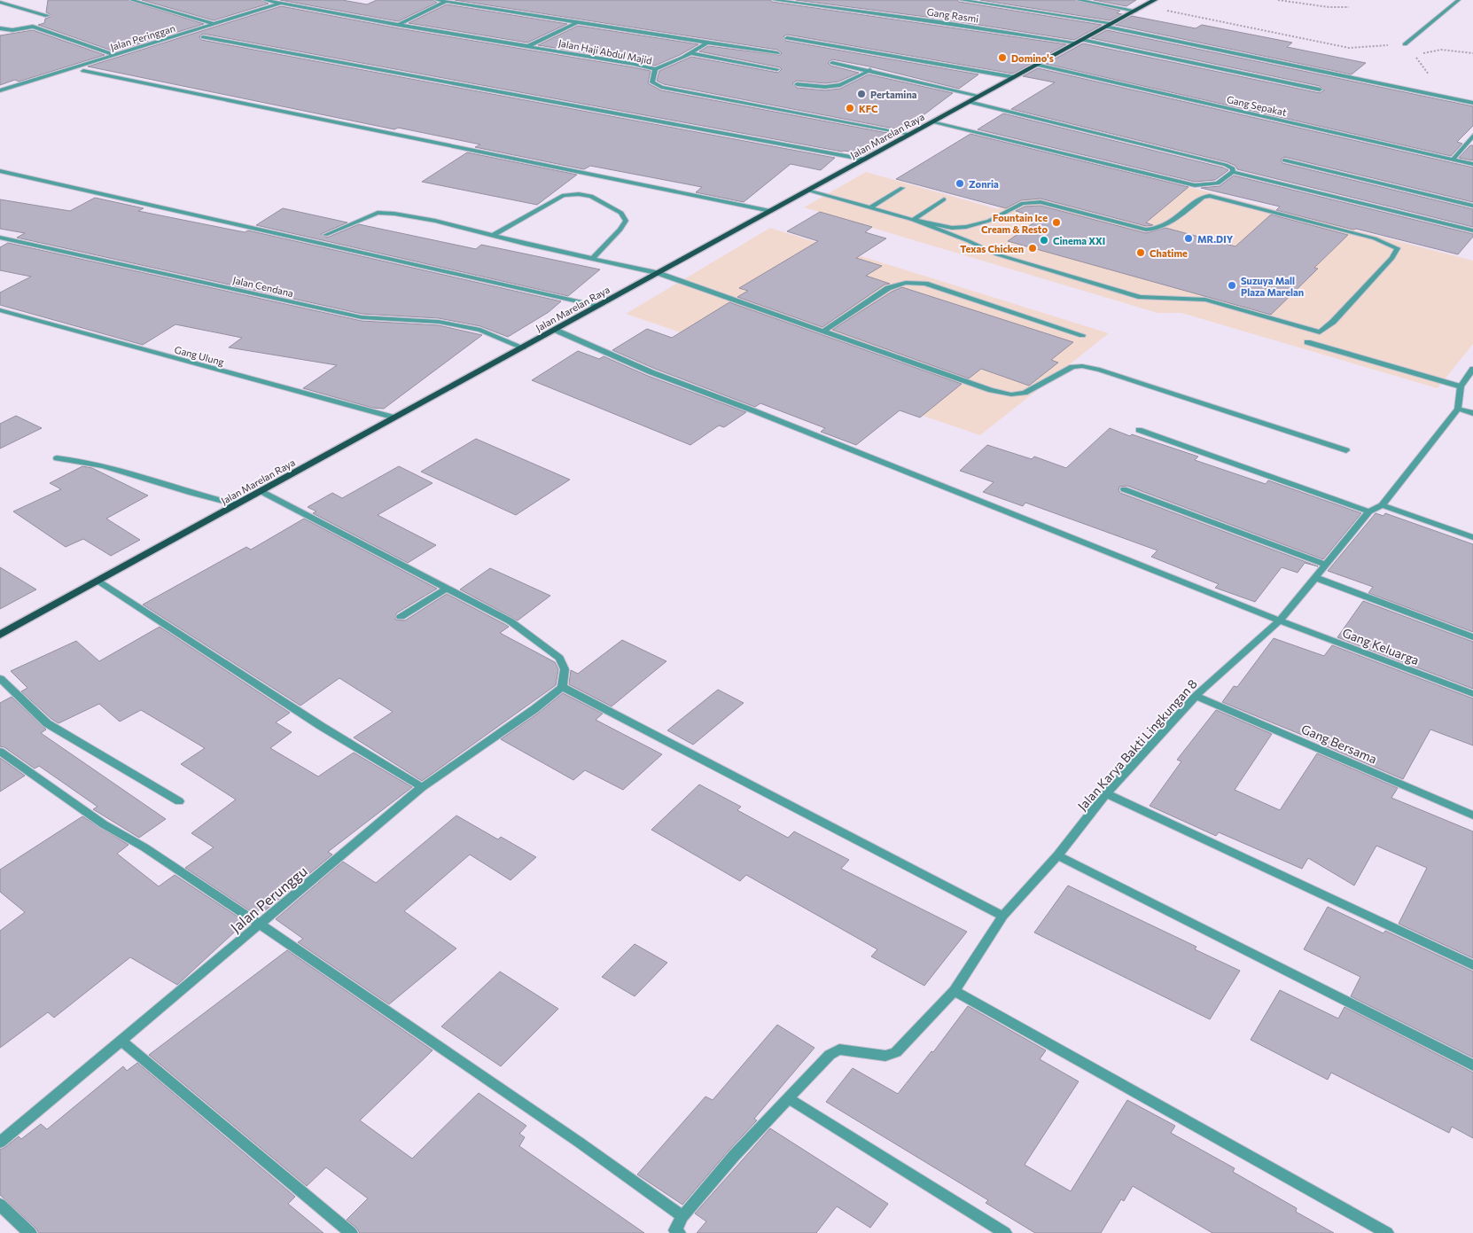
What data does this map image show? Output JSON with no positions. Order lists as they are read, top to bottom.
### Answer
{
  "streets": {
    "main road": ["Jalan Marelan Raya"],
    "street": [
      "Gang Rasmi",
      "Jalan Peringgan",
      "Jalan Haji Abdul Majid",
      "Gang Sepakat",
      "Jalan Cendana",
      "Gang Ulung",
      "Gang Keluarga",
      "Gang Bersama",
      "Jalan Karya Bakti Lingkungan 8",
      "Jalan Perunggu"
    ]
  },
  "crossings": [
    ["Gang Rasmi", "Jalan Marelan Raya"],
    ["Jalan Peringgan", "Jalan Haji Abdul Majid"],
    ["Jalan Haji Abdul Majid", "Jalan Marelan Raya"],
    ["Gang Sepakat", "Jalan Marelan Raya"],
    ["Jalan Marelan Raya", "Jalan Cendana"],
    ["Jalan Marelan Raya", "Gang Ulung"],
    ["Jalan Marelan Raya", "Gang Keluarga"],
    ["Gang Keluarga", "Jalan Karya Bakti Lingkungan 8"],
    ["Gang Bersama", "Jalan Karya Bakti Lingkungan 8"]
  ],
  "places": [
    "Domino's",
    "Pertamina",
    "KFC",
    "Zonria",
    "Fountain Ice Cream & Resto",
    "MR.DIY",
    "Cinema XXI",
    "Texas Chicken",
    "Chatime",
    "Suzuya Mall Plaza Marelan"
  ]
}
